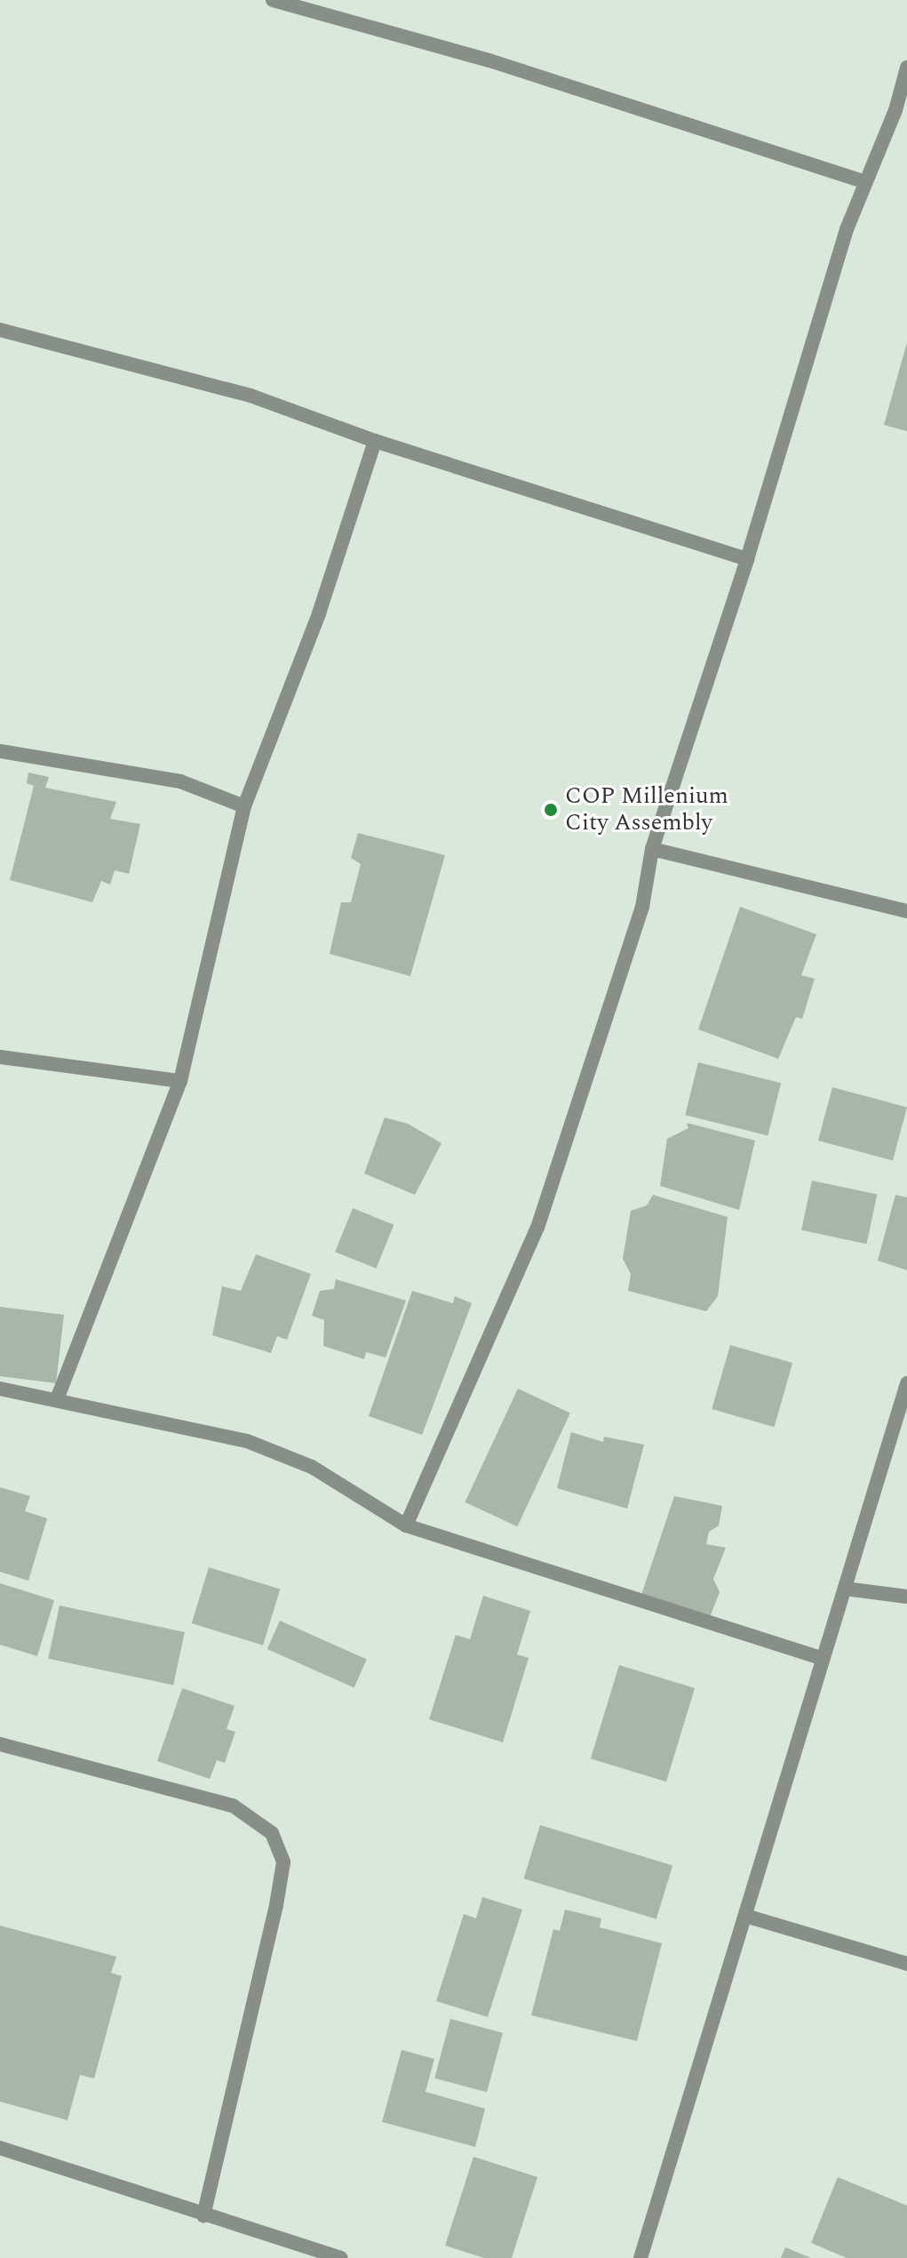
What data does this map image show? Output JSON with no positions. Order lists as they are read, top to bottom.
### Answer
{
  "places": ["COP Millenium City Assembly"]
}
